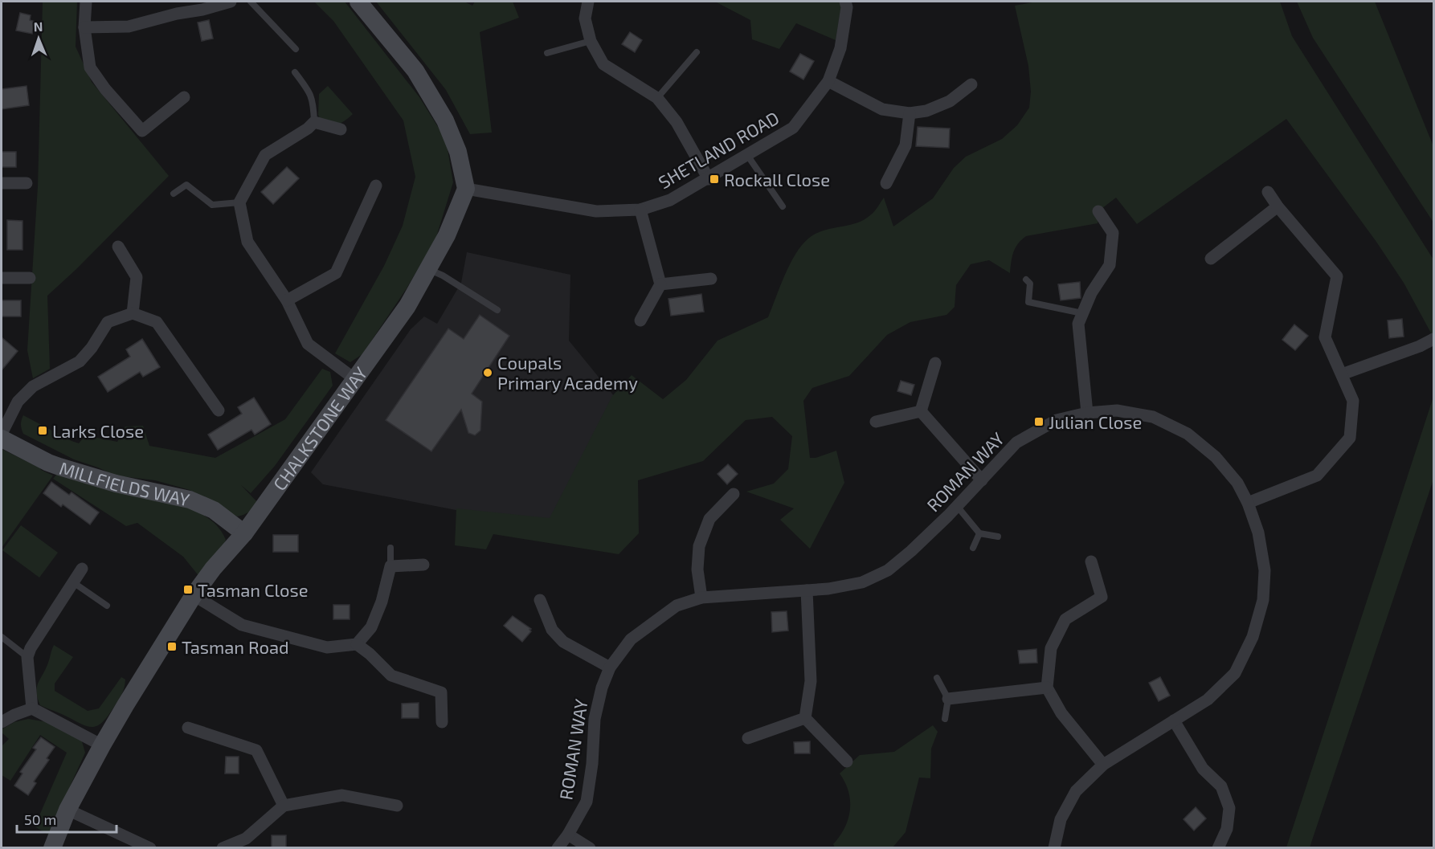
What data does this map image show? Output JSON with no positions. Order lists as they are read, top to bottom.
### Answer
{
  "streets": {
    "street": [
      "SHETLAND ROAD",
      "CHALKSTONE WAY",
      "ROMAN WAY",
      "MILLFIELDS WAY"
    ]
  },
  "crossings": [
    ["SHETLAND ROAD", "CHALKSTONE WAY"],
    ["CHALKSTONE WAY", "MILLFIELDS WAY"]
  ],
  "places": {
    "transit": [
      "Rockall Close",
      "Julian Close",
      "Larks Close",
      "Tasman Close",
      "Tasman Road"
    ],
    "other": ["Coupals Primary Academy"]
  },
  "scale_bar": "50 m",
  "north": "top"
}
